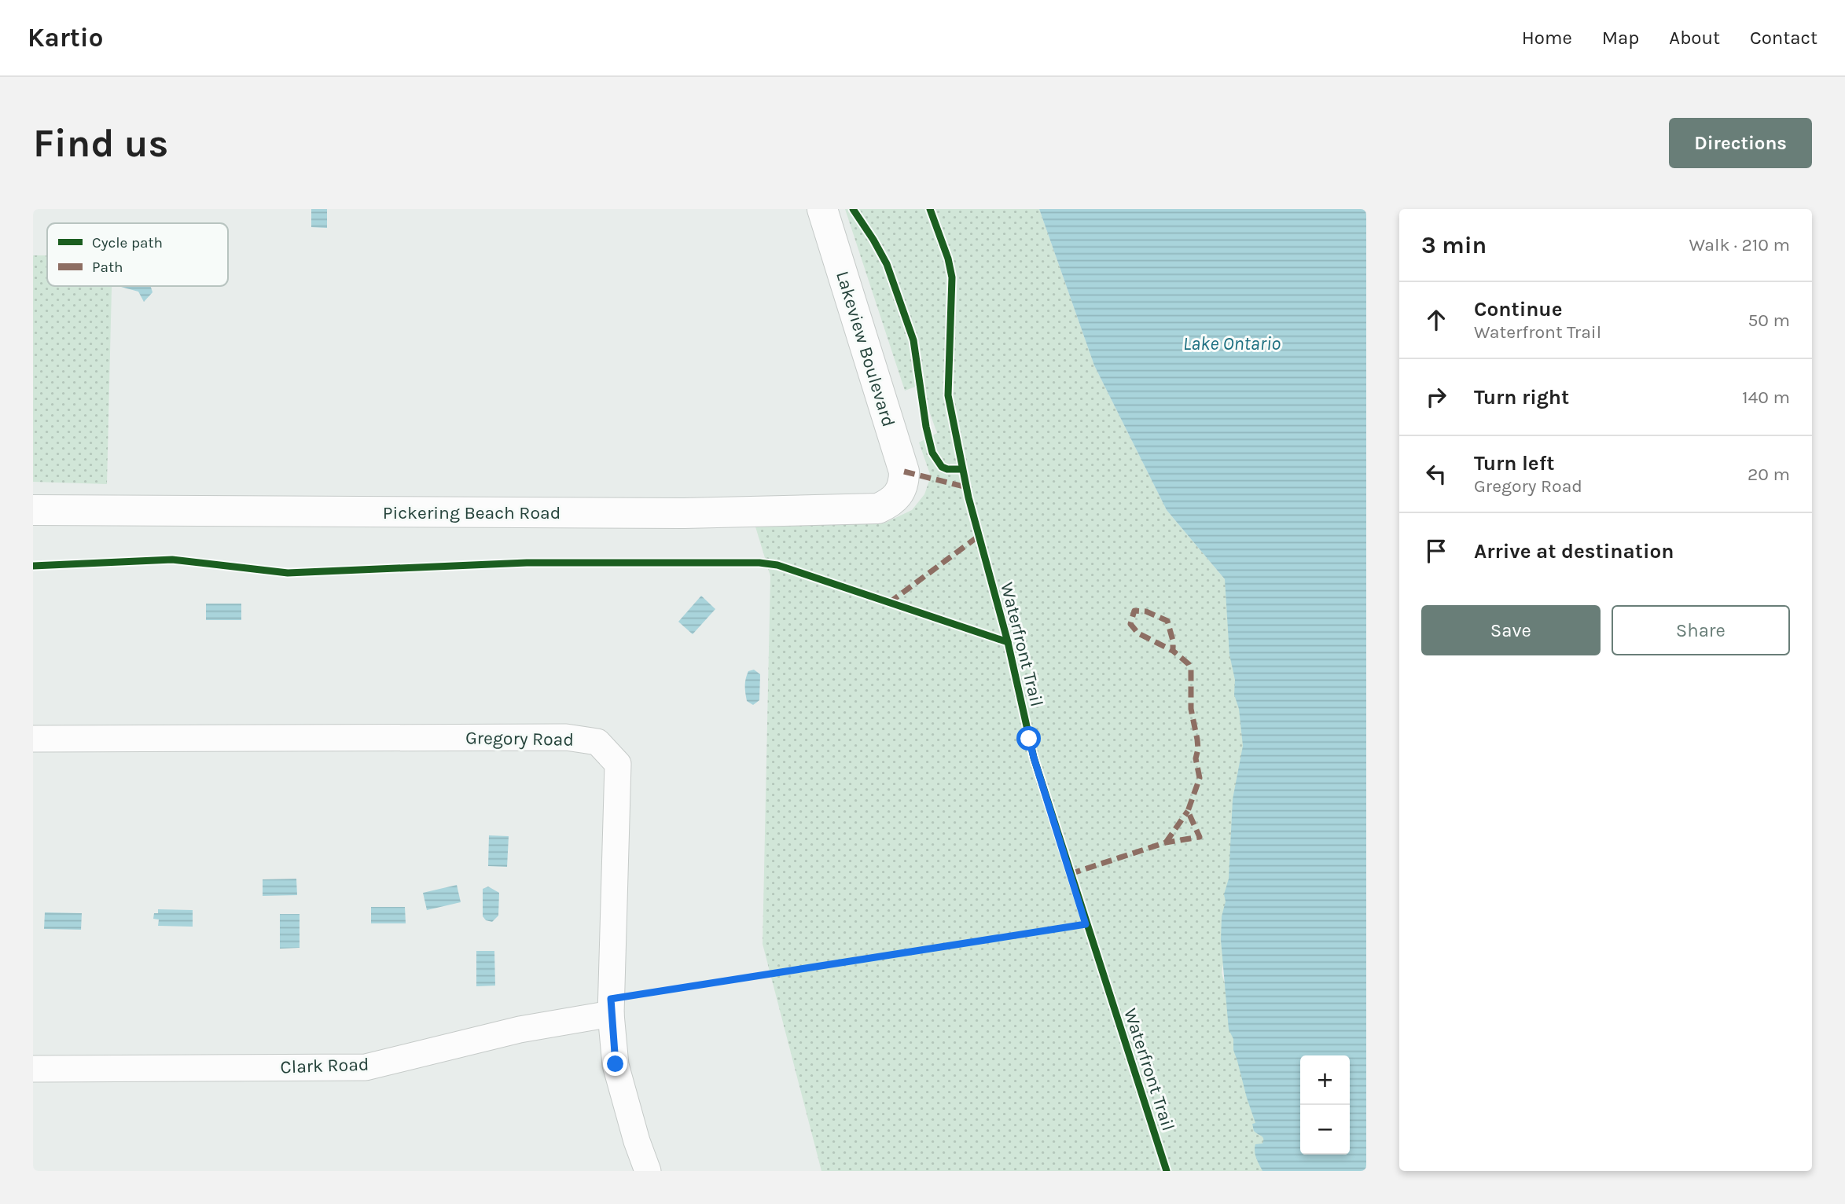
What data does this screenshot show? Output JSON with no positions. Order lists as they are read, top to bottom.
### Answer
{
  "streets": {
    "street": [
      "Lakeview Boulevard",
      "Pickering Beach Road",
      "Gregory Road",
      "Clark Road"
    ],
    "cycle path": ["Waterfront Trail"]
  },
  "crossings": [
    ["Lakeview Boulevard", "Pickering Beach Road"],
    ["Gregory Road", "Clark Road"]
  ],
  "water": ["Lake Ontario"],
  "legend": ["Cycle path", "Path"],
  "page": {
    "header": "Kartio",
    "nav": [
      "Home",
      "Map",
      "About",
      "Contact"
    ],
    "buttons": [
      "Directions",
      ["Save", "Share"]
    ],
    "title": "Find us",
    "heading": ["3 min", "Walk · 210 m"],
    "list": [
      ["Continue", "Waterfront Trail", "50 m"],
      ["Turn right", "140 m"],
      ["Turn left", "Gregory Road", "20 m"],
      "Arrive at destination"
    ],
    "map_buttons": ["+", "−"]
  }
}
